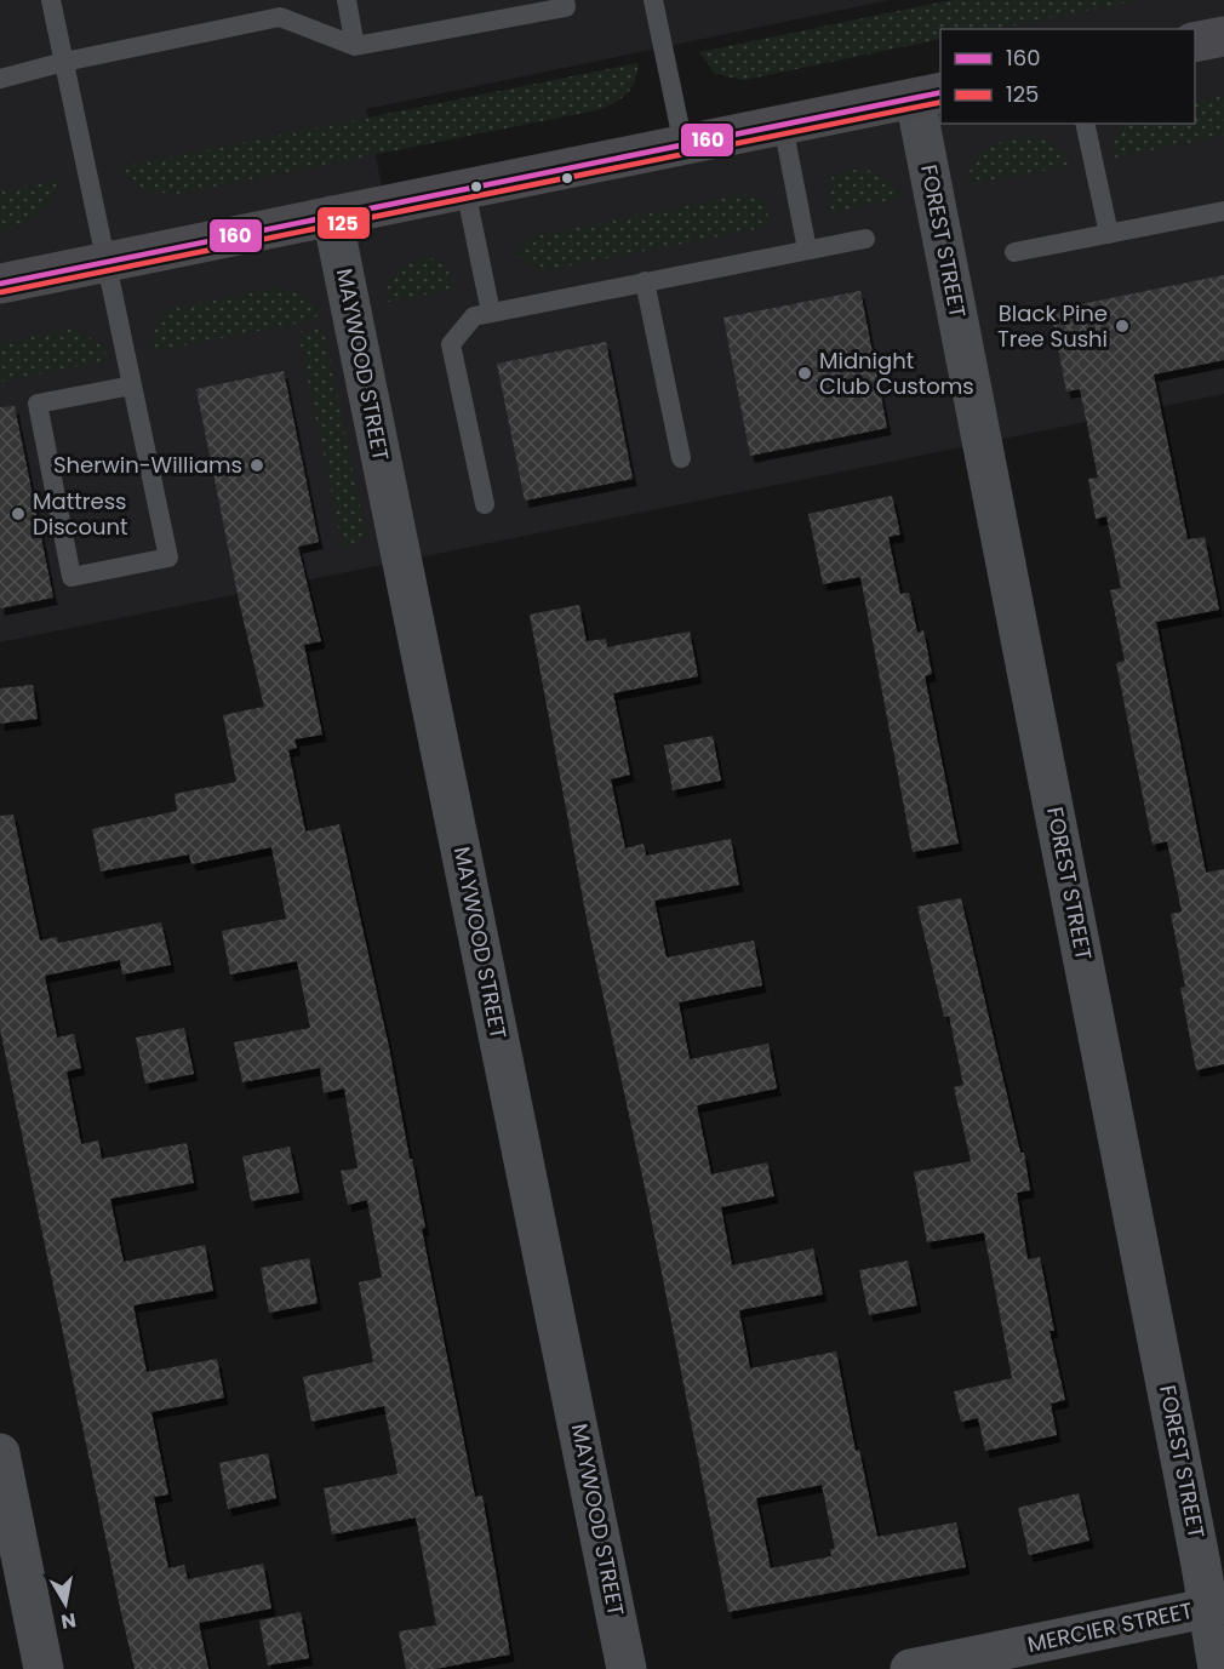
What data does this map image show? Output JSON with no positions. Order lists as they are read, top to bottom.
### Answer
{
  "streets": {
    "street": ["FOREST STREET", "MAYWOOD STREET", "MERCIER STREET"]
  },
  "crossings": [
    ["FOREST STREET", "MERCIER STREET"]
  ],
  "places": [
    "Black Pine Tree Sushi",
    "Midnight Club Customs",
    "Sherwin-Williams",
    "Mattress Discount"
  ],
  "lines": ["transit line 160", "transit line 125"],
  "legend": ["160", "125"],
  "north": "bottom"
}
